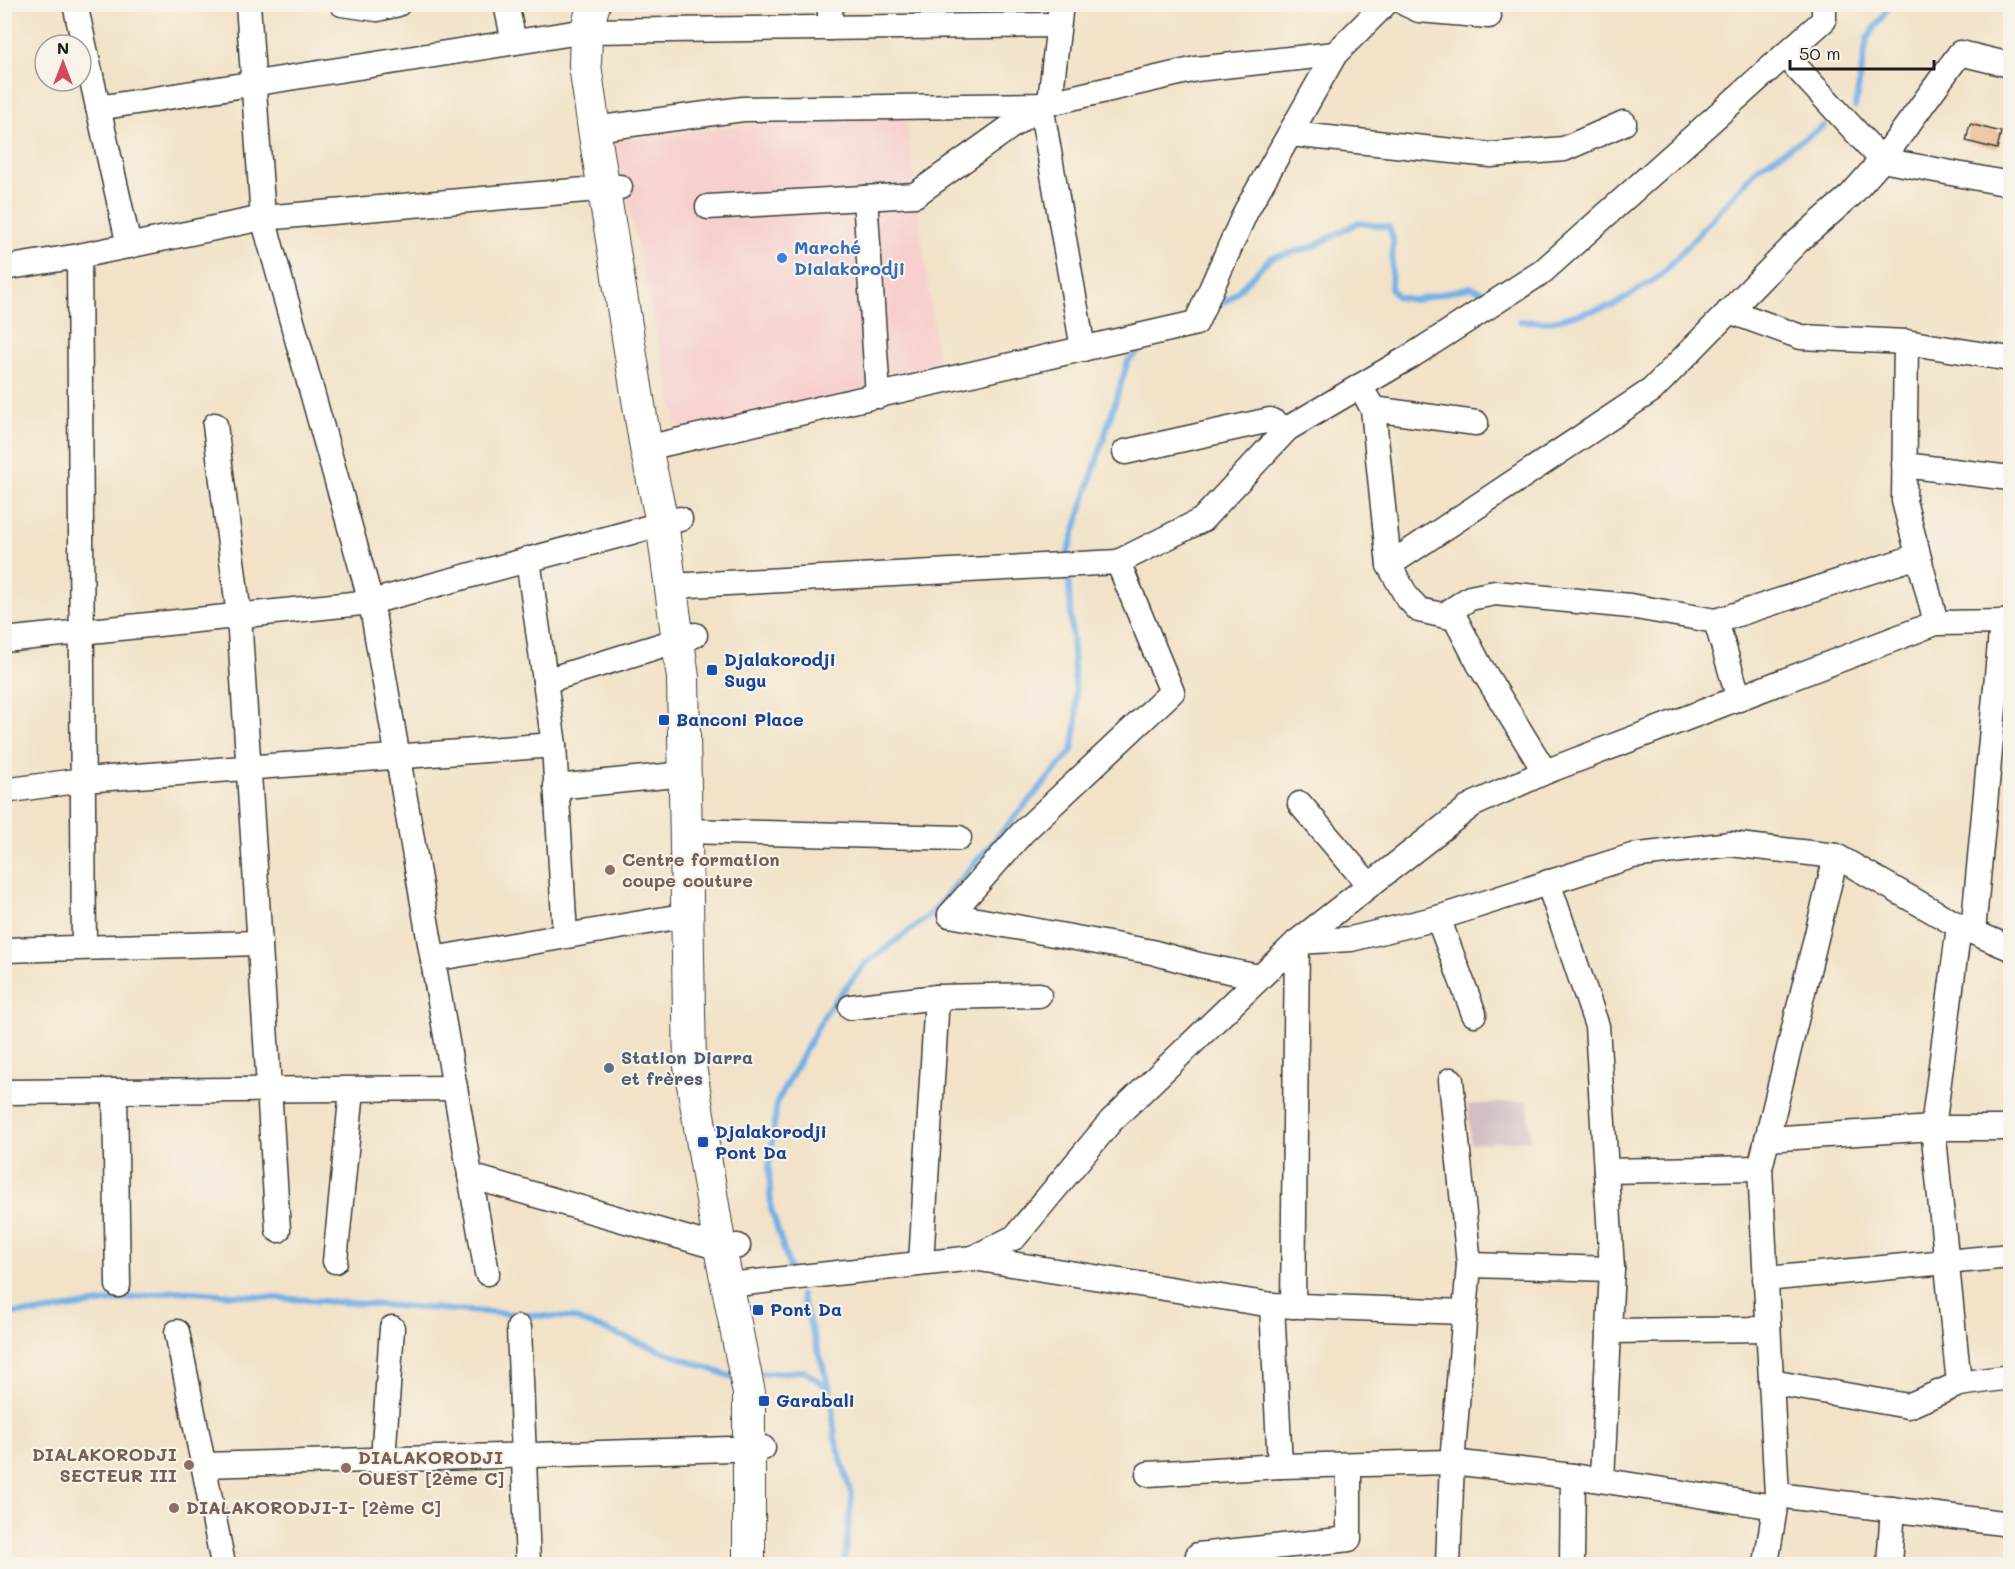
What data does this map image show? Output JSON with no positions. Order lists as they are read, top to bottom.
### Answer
{
  "places": {
    "other": [
      "Marché Dialakorodji",
      "Centre formation coupe couture",
      "Station Diarra et frères",
      "DIALAKORODJI SECTEUR III",
      "DIALAKORODJI OUEST [2ème C]",
      "DIALAKORODJI-I- [2ème C]"
    ],
    "transit": [
      "Djalakorodji Sugu",
      "Banconi Place",
      "Djalakorodji Pont Da",
      "Pont Da",
      "Garabali"
    ]
  },
  "scale_bar": "50 m",
  "north": "top"
}
